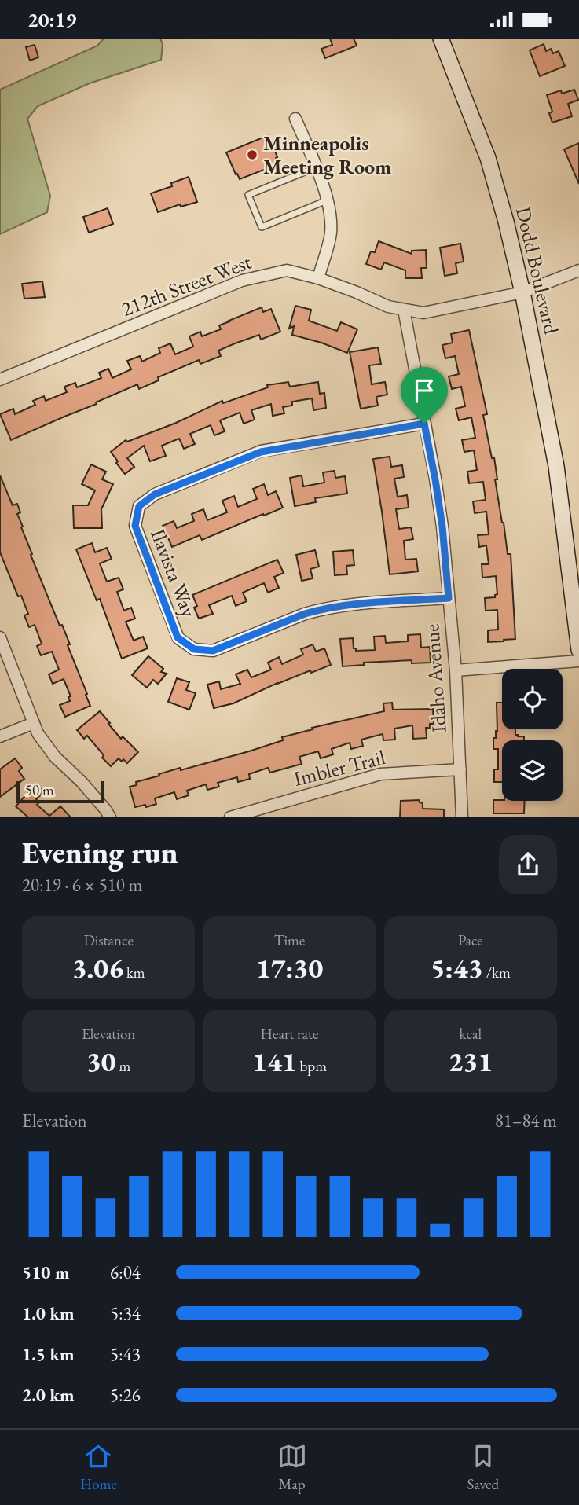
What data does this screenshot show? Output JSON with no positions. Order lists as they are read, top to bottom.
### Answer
{
  "streets": {
    "main road": ["Dodd Boulevard"],
    "street": [
      "212th Street West",
      "Ilavista Way",
      "Idaho Avenue",
      "Imbler Trail"
    ]
  },
  "crossings": [
    ["Dodd Boulevard", "212th Street West"],
    ["212th Street West", "Idaho Avenue"],
    ["Ilavista Way", "Idaho Avenue"],
    ["Idaho Avenue", "Imbler Trail"]
  ],
  "places": ["Minneapolis Meeting Room"],
  "scale_bar": "50 m",
  "page": {
    "status": "20:19",
    "scale": "50 m",
    "heading": ["Evening run", "20:19 · 6 × 510 m"],
    "stats": [
      ["Distance", "3.06 km"],
      ["Time", "17:30"],
      ["Pace", "5:43 /km"],
      ["Elevation", "30 m"],
      ["Heart rate", "141 bpm"],
      ["kcal", "231"]
    ],
    "chart": ["Elevation", "81–84 m"],
    "list": [
      {
        "name": "510 m",
        "note": "6:04"
      },
      {
        "name": "1.0 km",
        "note": "5:34"
      },
      {
        "name": "1.5 km",
        "note": "5:43"
      },
      {
        "name": "2.0 km",
        "note": "5:26"
      }
    ],
    "tabs": ["Home", "Map", "Saved"]
  }
}
